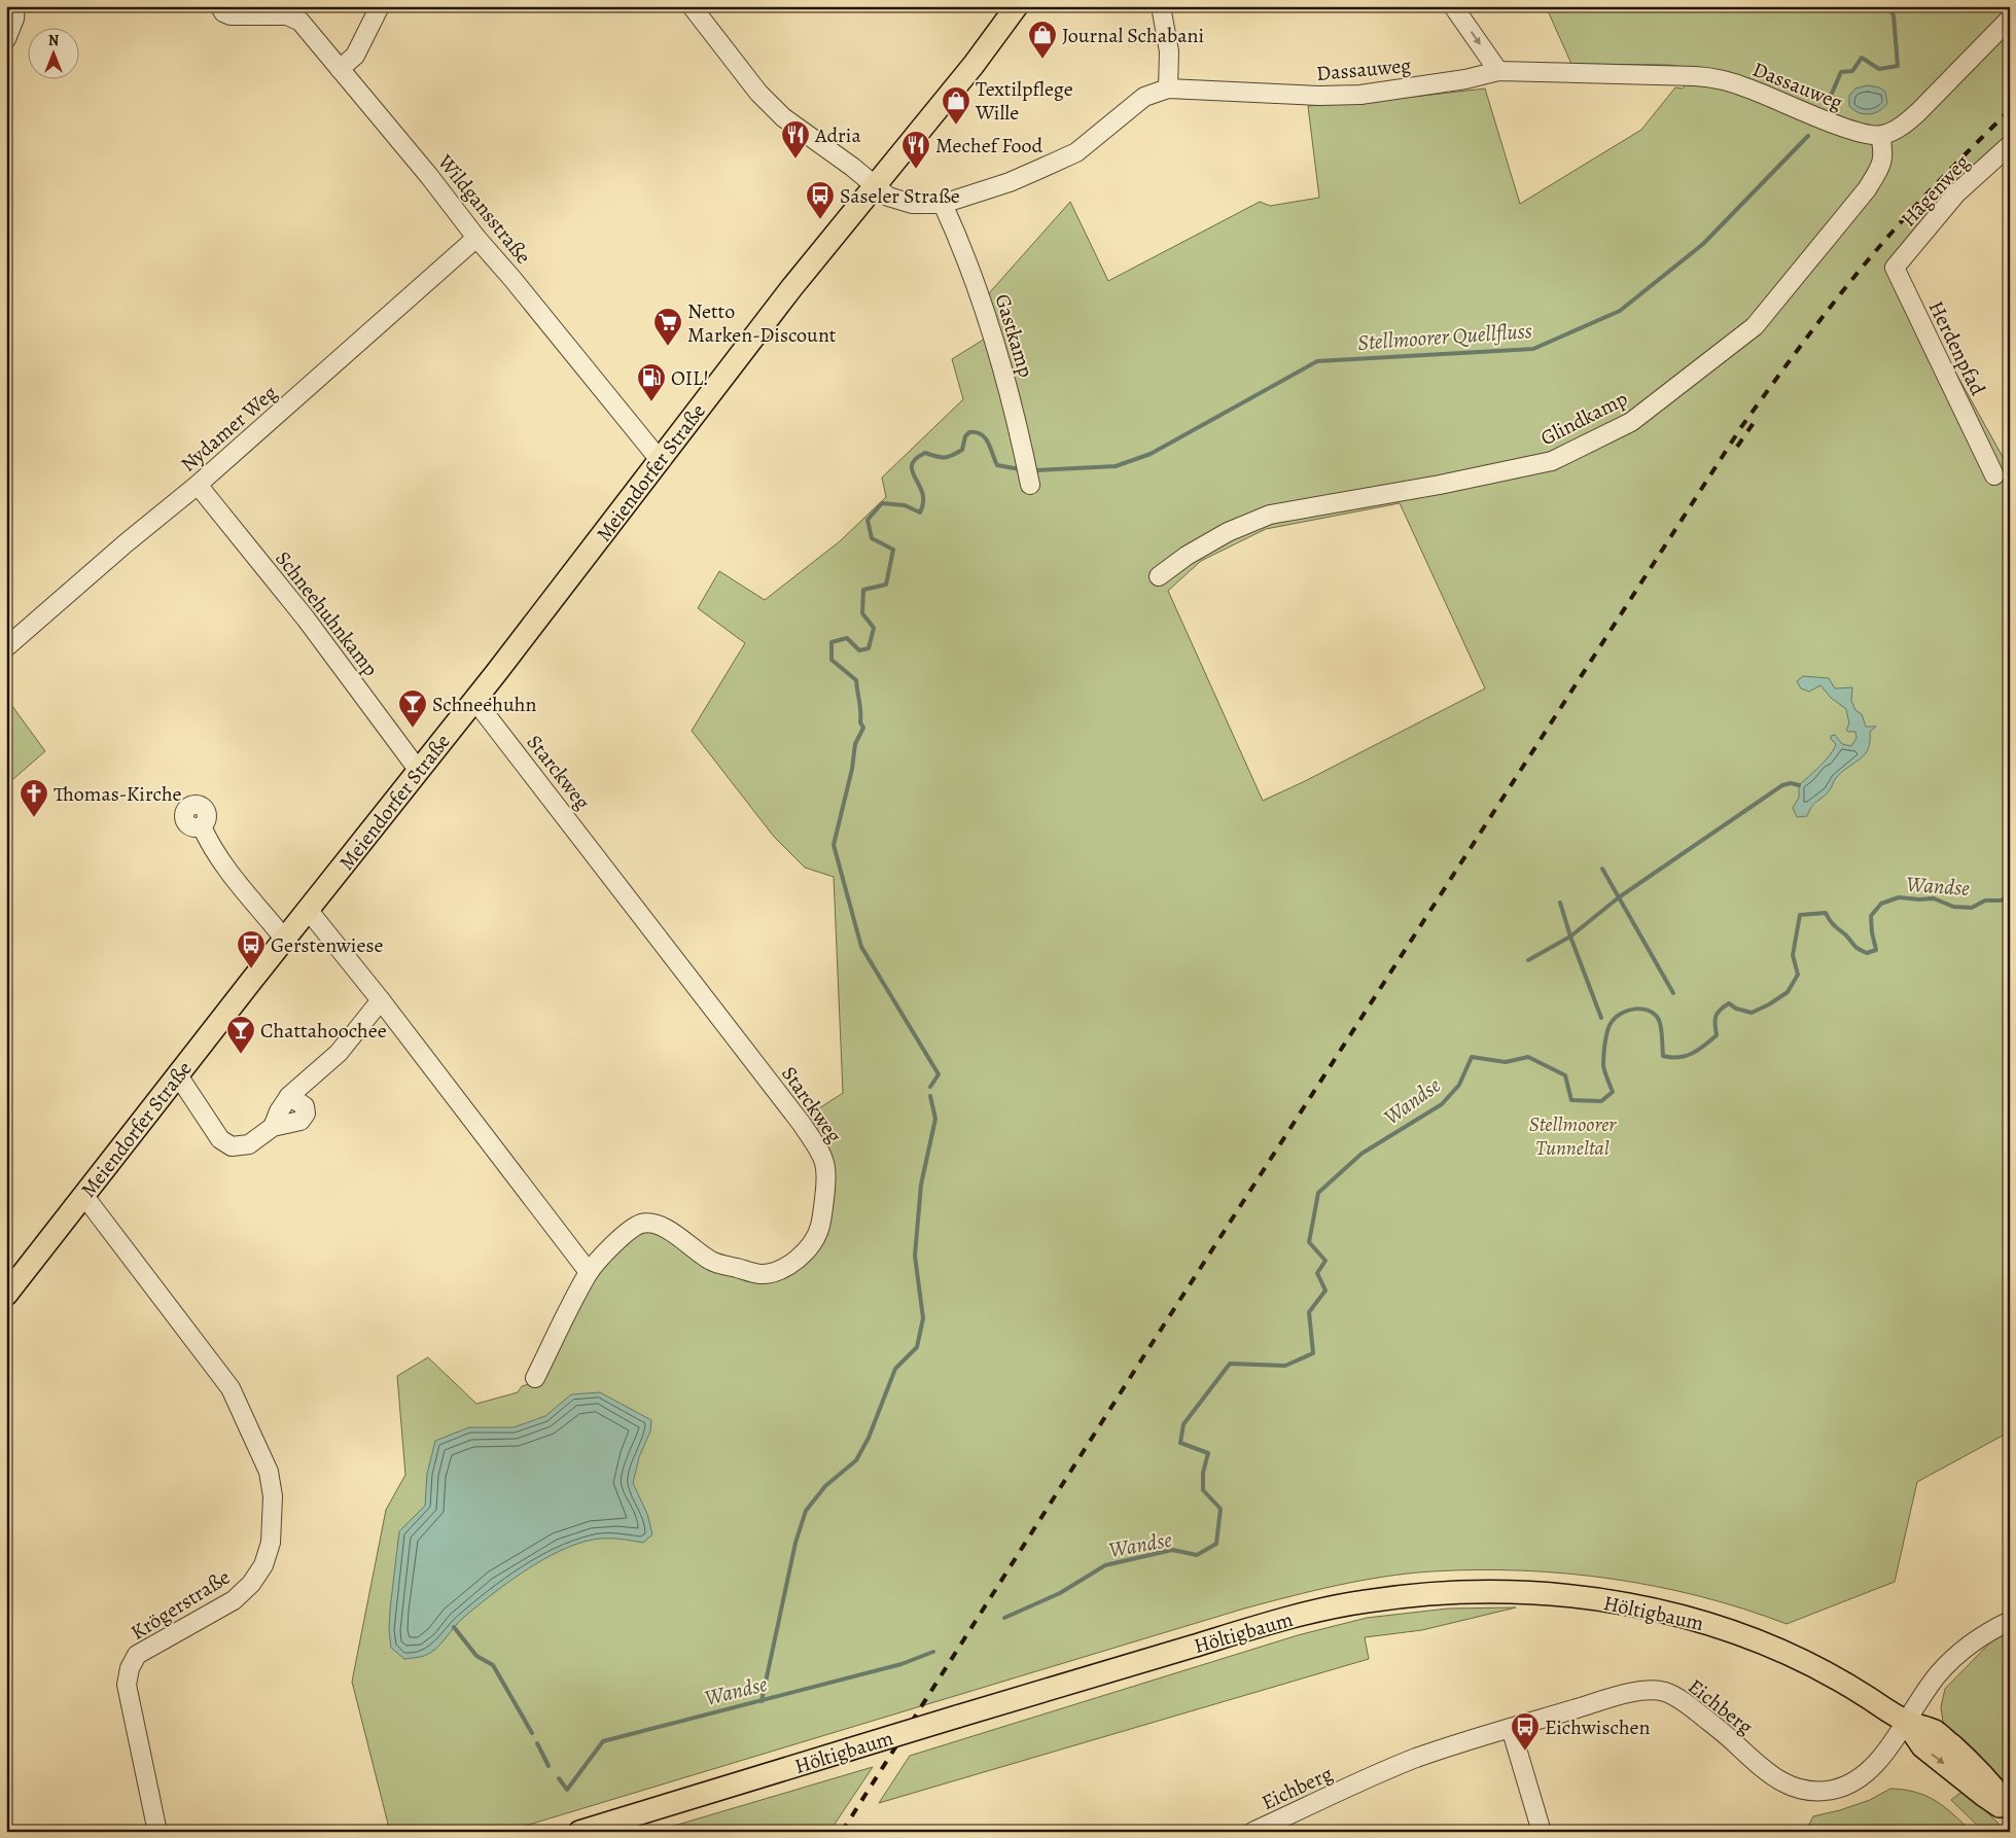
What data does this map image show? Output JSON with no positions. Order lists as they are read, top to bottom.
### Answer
{
  "streets": {
    "main road": ["Meiendorfer Straße", "Höltigbaum"],
    "street": [
      "Dassauweg",
      "Hagenweg",
      "Wildgansstraße",
      "Gastkamp",
      "Herdenpfad",
      "Glindkamp",
      "Nydamer Weg",
      "Schneehuhnkamp",
      "Starckweg",
      "Krögerstraße",
      "Eichberg"
    ]
  },
  "crossings": [
    ["Dassauweg", "Gastkamp"],
    ["Dassauweg", "Glindkamp"],
    ["Dassauweg", "Meiendorfer Straße"],
    ["Hagenweg", "Herdenpfad"],
    ["Wildgansstraße", "Nydamer Weg"],
    ["Wildgansstraße", "Meiendorfer Straße"],
    ["Nydamer Weg", "Schneehuhnkamp"],
    ["Meiendorfer Straße", "Schneehuhnkamp"],
    ["Meiendorfer Straße", "Starckweg"],
    ["Meiendorfer Straße", "Krögerstraße"],
    ["Höltigbaum", "Eichberg"]
  ],
  "water": ["Stellmoorer Quellfluss", "Wandse"],
  "parks": ["Stellmoorer Tunneltal"],
  "places": {
    "shop": ["Journal Schabani", "Textilpflege Wille"],
    "restaurant": ["Adria", "Mechef Food"],
    "bus stop": ["Saseler Straße", "Gerstenwiese", "Eichwischen"],
    "supermarket": ["Netto Marken-Discount"],
    "fuel station": ["OIL!"],
    "bar": ["Schneehuhn", "Chattahoochee"],
    "church": ["Thomas-Kirche"]
  },
  "north": "top"
}
